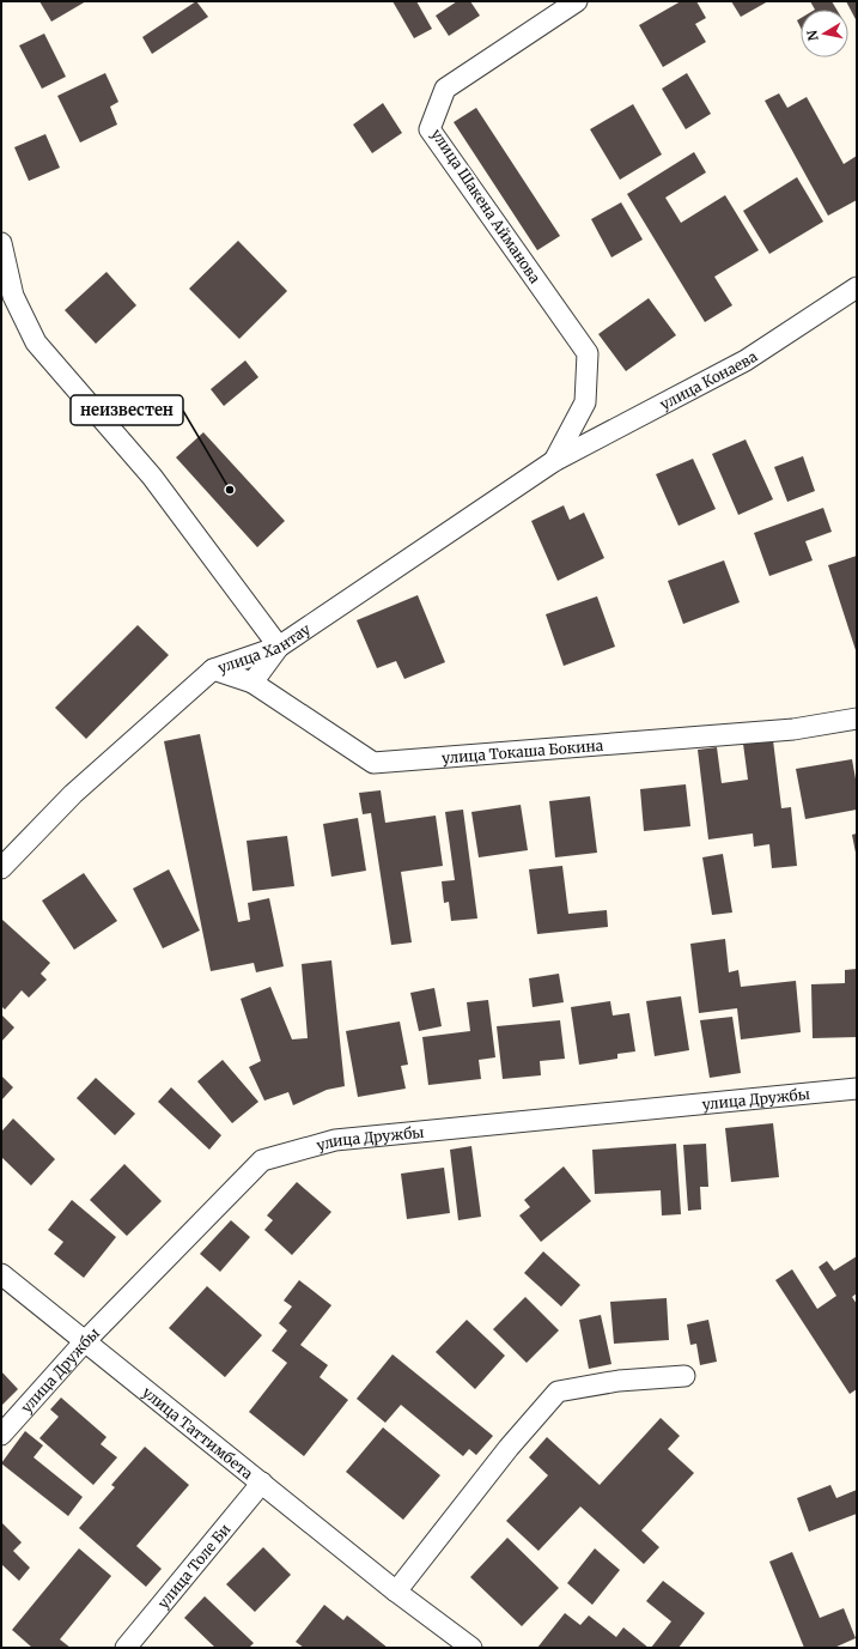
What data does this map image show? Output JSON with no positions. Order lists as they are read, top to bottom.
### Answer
{
  "streets": {
    "street": [
      "улица Шакена Айманова",
      "улица Конаева",
      "улица Хантау",
      "улица Токаша Бокина",
      "улица Дружбы",
      "улица Таттимбета",
      "улица Толе Би"
    ]
  },
  "crossings": [
    ["улица Шакена Айманова", "улица Конаева"],
    ["улица Шакена Айманова", "улица Хантау"],
    ["улица Конаева", "улица Хантау"],
    ["улица Хантау", "улица Токаша Бокина"],
    ["улица Дружбы", "улица Таттимбета"],
    ["улица Таттимбета", "улица Толе Би"]
  ],
  "places": ["неизвестен"],
  "north": "left"
}
